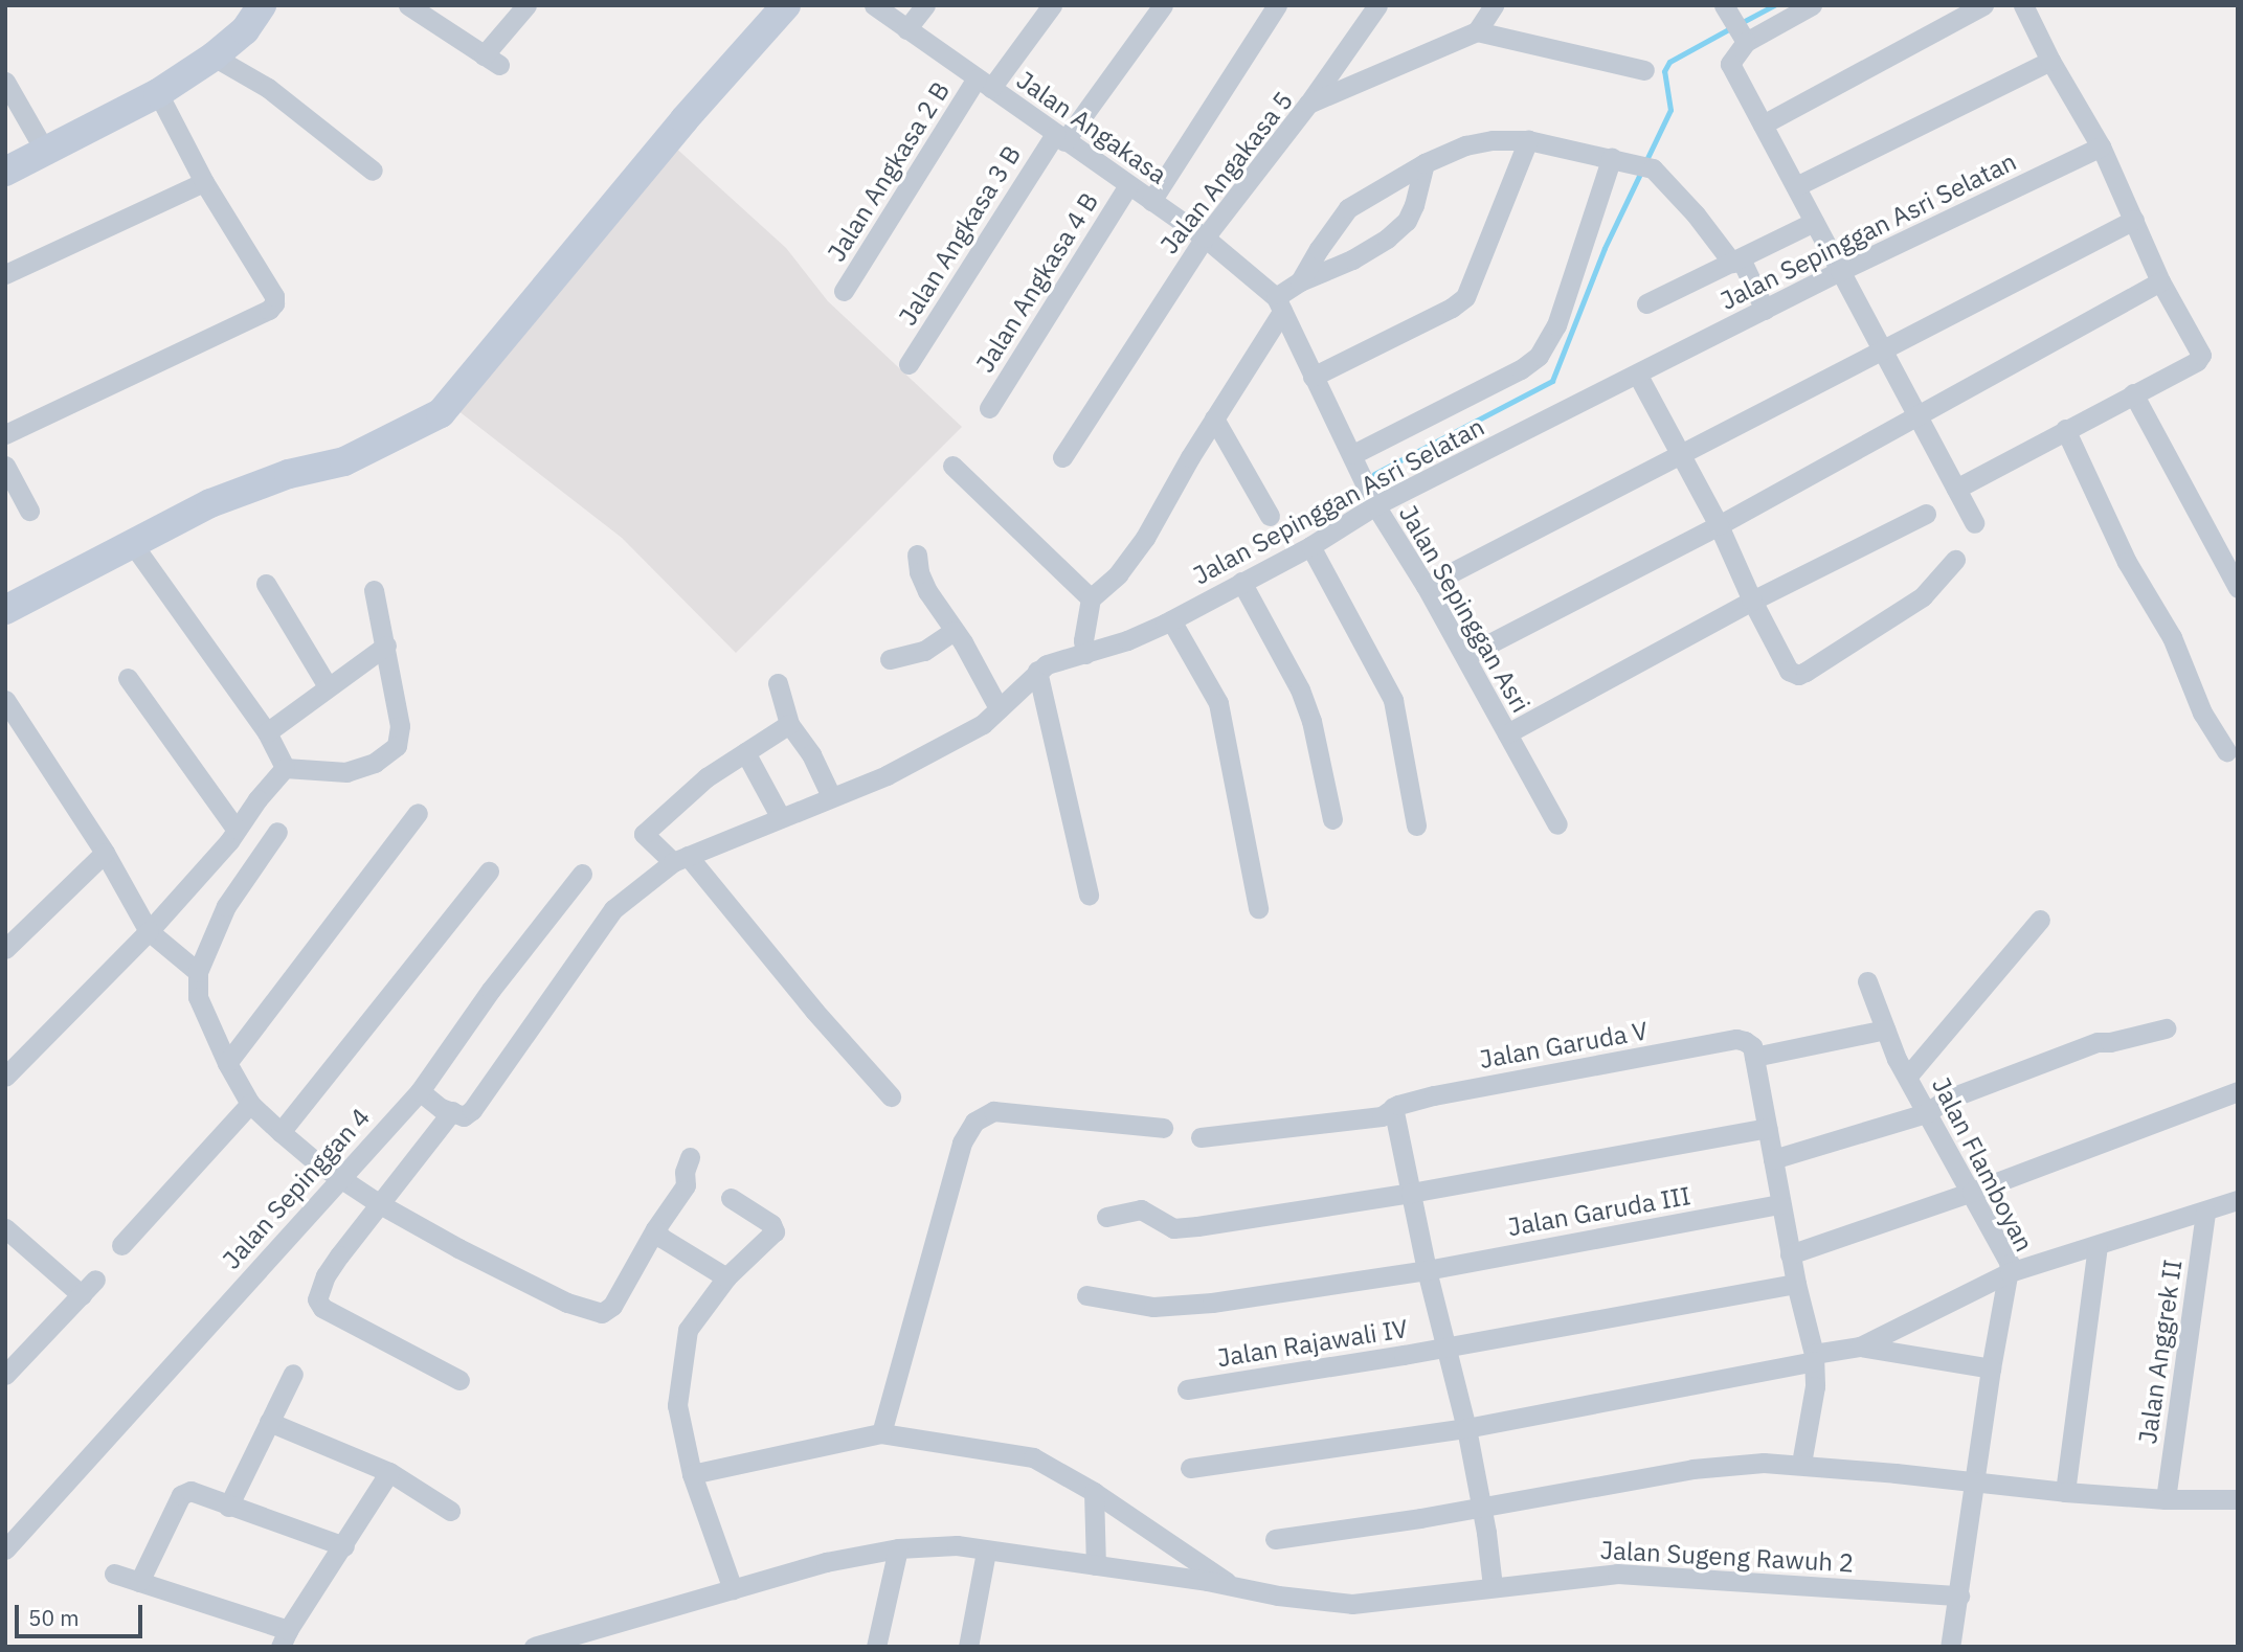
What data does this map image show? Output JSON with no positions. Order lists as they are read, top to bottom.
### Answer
{
  "streets": {
    "street": [
      "Jalan Angakasa",
      "Jalan Angkasa 2 B",
      "Jalan Angakasa 5",
      "Jalan Sepinggan Asri Selatan",
      "Jalan Angkasa 3 B",
      "Jalan Angkasa 4 B",
      "Jalan Sepinggan Asri",
      "Jalan Garuda V",
      "Jalan Flamboyan",
      "Jalan Sepinggan 4",
      "Jalan Garuda III",
      "Jalan Rajawali IV",
      "Jalan Anggrek II",
      "Jalan Sugeng Rawuh 2"
    ]
  },
  "crossings": [
    ["Jalan Angakasa", "Jalan Angkasa 2 B"],
    ["Jalan Angakasa", "Jalan Angakasa 5"],
    ["Jalan Angakasa", "Jalan Angkasa 3 B"],
    ["Jalan Angakasa", "Jalan Angkasa 4 B"],
    ["Jalan Angakasa", "Jalan Sepinggan Asri"],
    ["Jalan Sepinggan Asri Selatan", "Jalan Sepinggan Asri"],
    ["Jalan Garuda V", "Jalan Flamboyan"],
    ["Jalan Flamboyan", "Jalan Sugeng Rawuh 2"]
  ],
  "scale_bar": "50 m"
}
